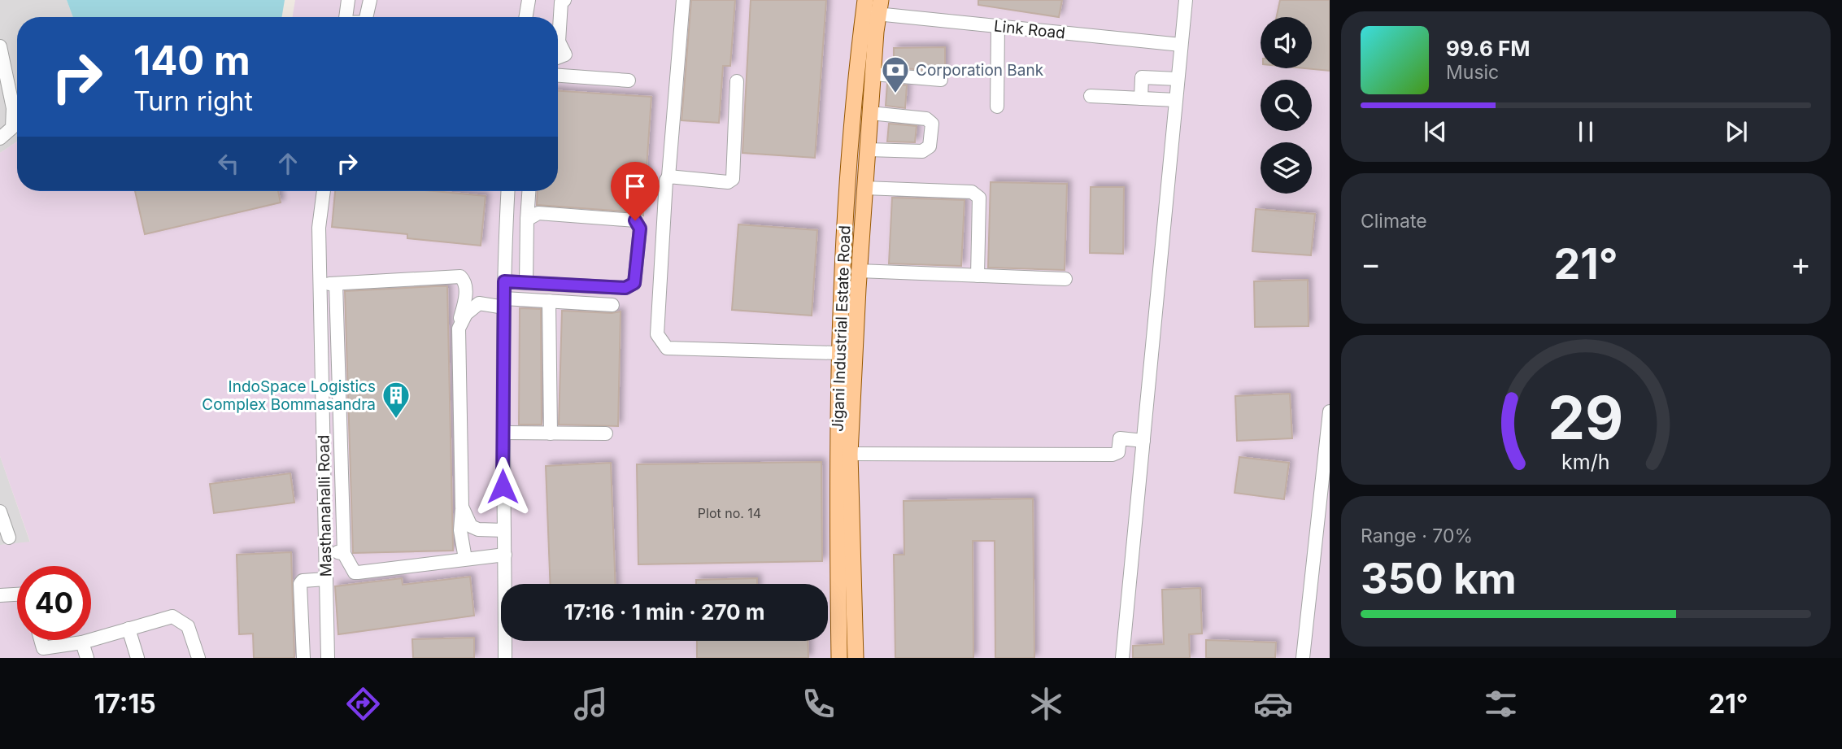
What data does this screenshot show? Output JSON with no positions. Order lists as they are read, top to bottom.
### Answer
{
  "streets": {
    "main road": ["Jigani Industrial Estate Road"],
    "street": ["Link Road", "Masthanahalli Road"]
  },
  "crossings": [
    ["Link Road", "Jigani Industrial Estate Road"]
  ],
  "places": {
    "bank": ["Corporation Bank"],
    "building": ["IndoSpace Logistics Complex Bommasandra"]
  },
  "house_numbers": ["Plot no. 14"],
  "page": {
    "turn": ["140 m", "Turn right"],
    "song": ["99.6 FM", "Music"],
    "tile": [
      "Climate",
      ["Range · 70%", "350 km"]
    ],
    "heat": ["−", "21°", "+"],
    "limit": "40",
    "trip": "17:16 · 1 min · 270 m",
    "tabs": ["17:15", "21°"],
    "gauge": ["29", "km/h"]
  }
}
